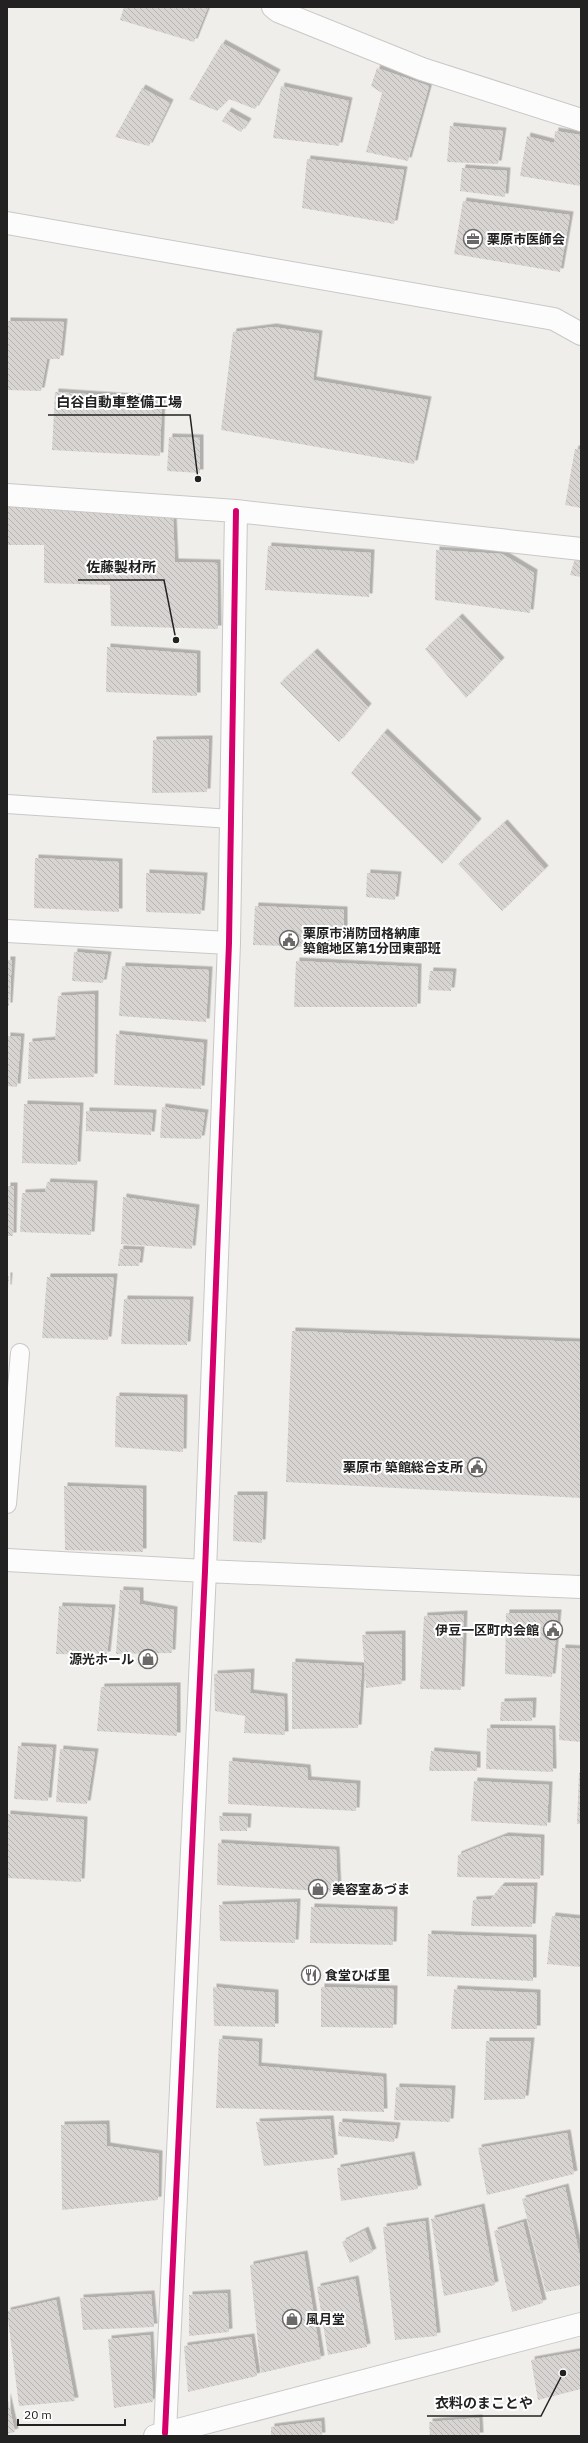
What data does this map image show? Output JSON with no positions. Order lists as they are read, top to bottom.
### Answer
{
  "places": {
    "office": ["栗原市医師会"],
    "other": ["白谷自動車整備工場", "佐藤製材所", "衣料のまことや"],
    "public building": ["栗原市消防団格納庫 築館地区第1分団東部班", "栗原市 築館総合支所", "伊豆一区町内会館"],
    "shop": ["源光ホール", "美容室あづま", "風月堂"],
    "restaurant": ["食堂ひば里"]
  },
  "scale_bar": "20 m"
}
